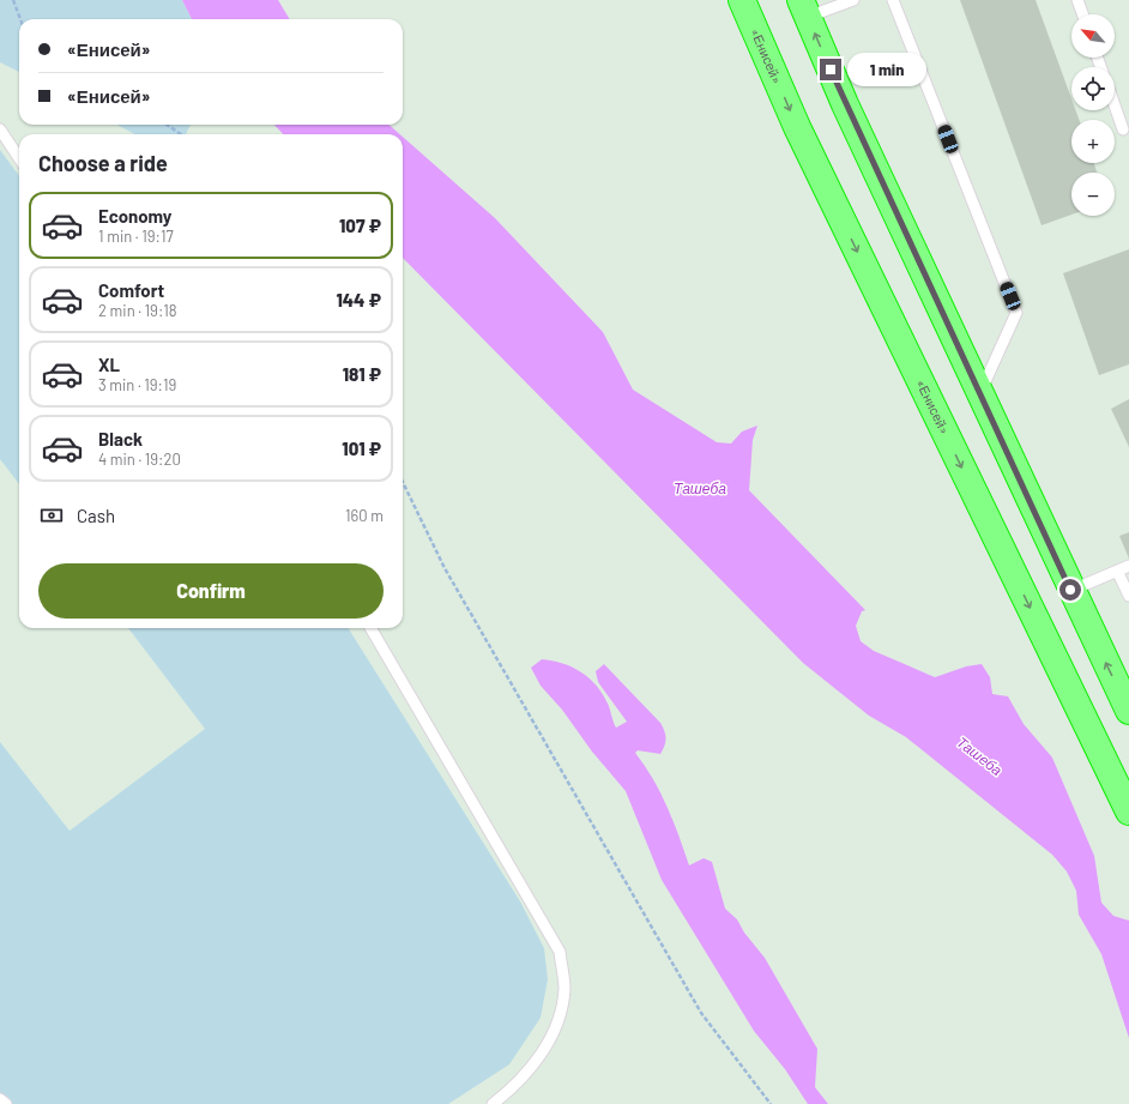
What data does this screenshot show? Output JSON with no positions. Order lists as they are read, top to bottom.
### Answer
{
  "streets": {
    "highway": ["«Енисей»"]
  },
  "water": ["Ташеба"],
  "north": "top left",
  "page": {
    "map_buttons": ["+", "−"],
    "banner": ["«Енисей»", "«Енисей»"],
    "bubble": "1 min",
    "heading": "Choose a ride",
    "list": [
      {
        "name": "Economy",
        "note": "1 min · 19:17",
        "value": "107 ₽"
      },
      {
        "name": "Comfort",
        "note": "2 min · 19:18",
        "value": "144 ₽"
      },
      {
        "name": "XL",
        "note": "3 min · 19:19",
        "value": "181 ₽"
      },
      {
        "name": "Black",
        "note": "4 min · 19:20",
        "value": "101 ₽"
      }
    ],
    "pay": ["Cash", "160 m"],
    "buttons": "Confirm"
  }
}
